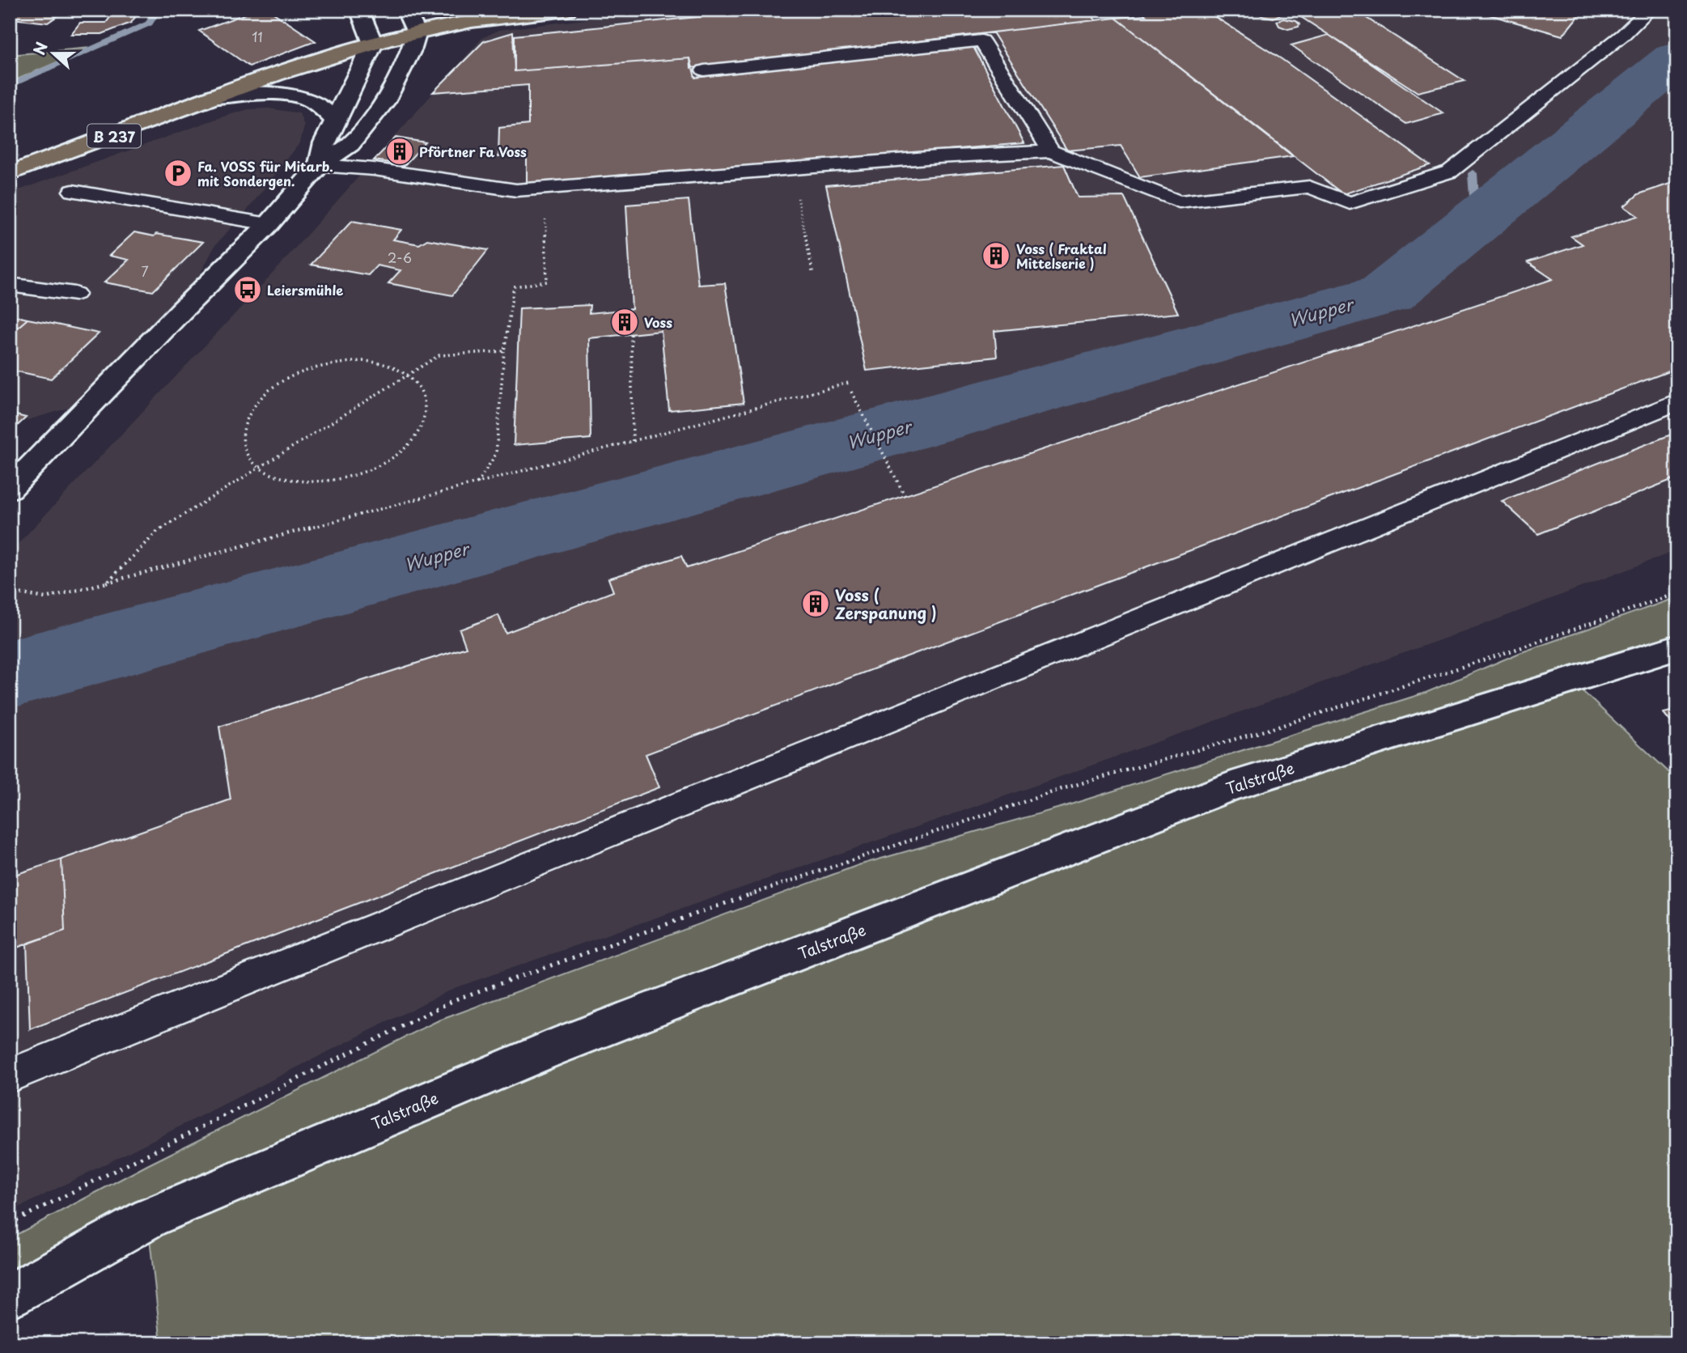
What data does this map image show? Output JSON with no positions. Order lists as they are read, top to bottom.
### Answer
{
  "streets": {
    "main road": ["B 237", "Talstraße"]
  },
  "water": ["Wupper"],
  "places": {
    "building": [
      "Pförtner Fa Voss",
      "Voss ( Fraktal Mittelserie )",
      "Voss",
      "Voss ( Zerspanung )"
    ],
    "parking": ["Fa. VOSS für Mitarb. mit Sondergen."],
    "bus stop": ["Leiersmühle"]
  },
  "house_numbers": ["11", "2-6", "7"],
  "north": "left"
}
